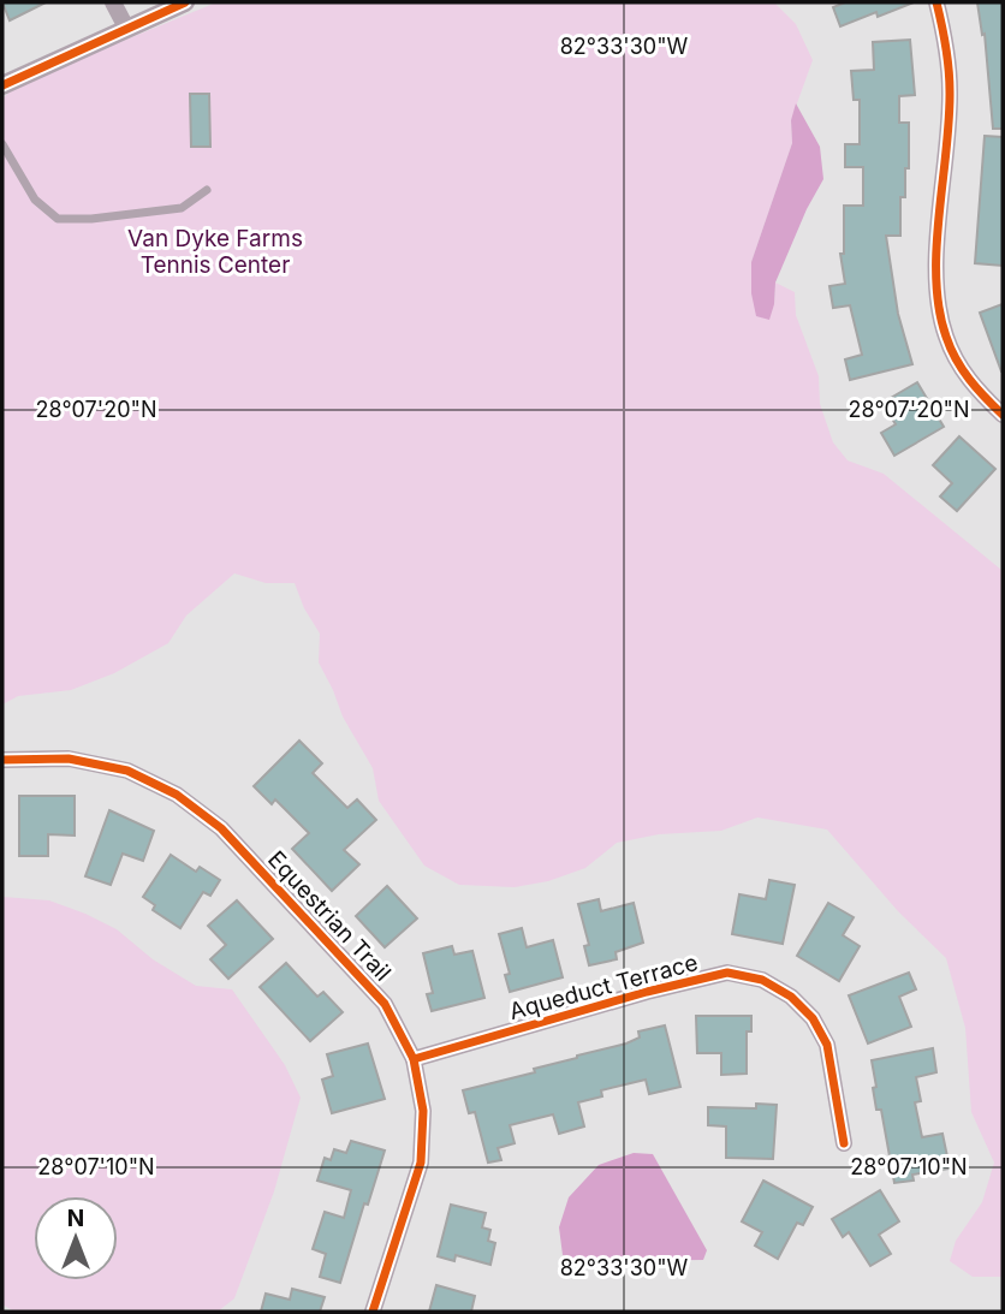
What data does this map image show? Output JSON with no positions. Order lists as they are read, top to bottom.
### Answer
{
  "streets": {
    "street": ["Equestrian Trail", "Aqueduct Terrace"]
  },
  "crossings": [
    ["Equestrian Trail", "Aqueduct Terrace"]
  ],
  "parks": ["Van Dyke Farms Tennis Center"],
  "north": "top",
  "coordinates": ["82°33'30\"W", "28°07'20\"N", "28°07'10\"N"]
}
